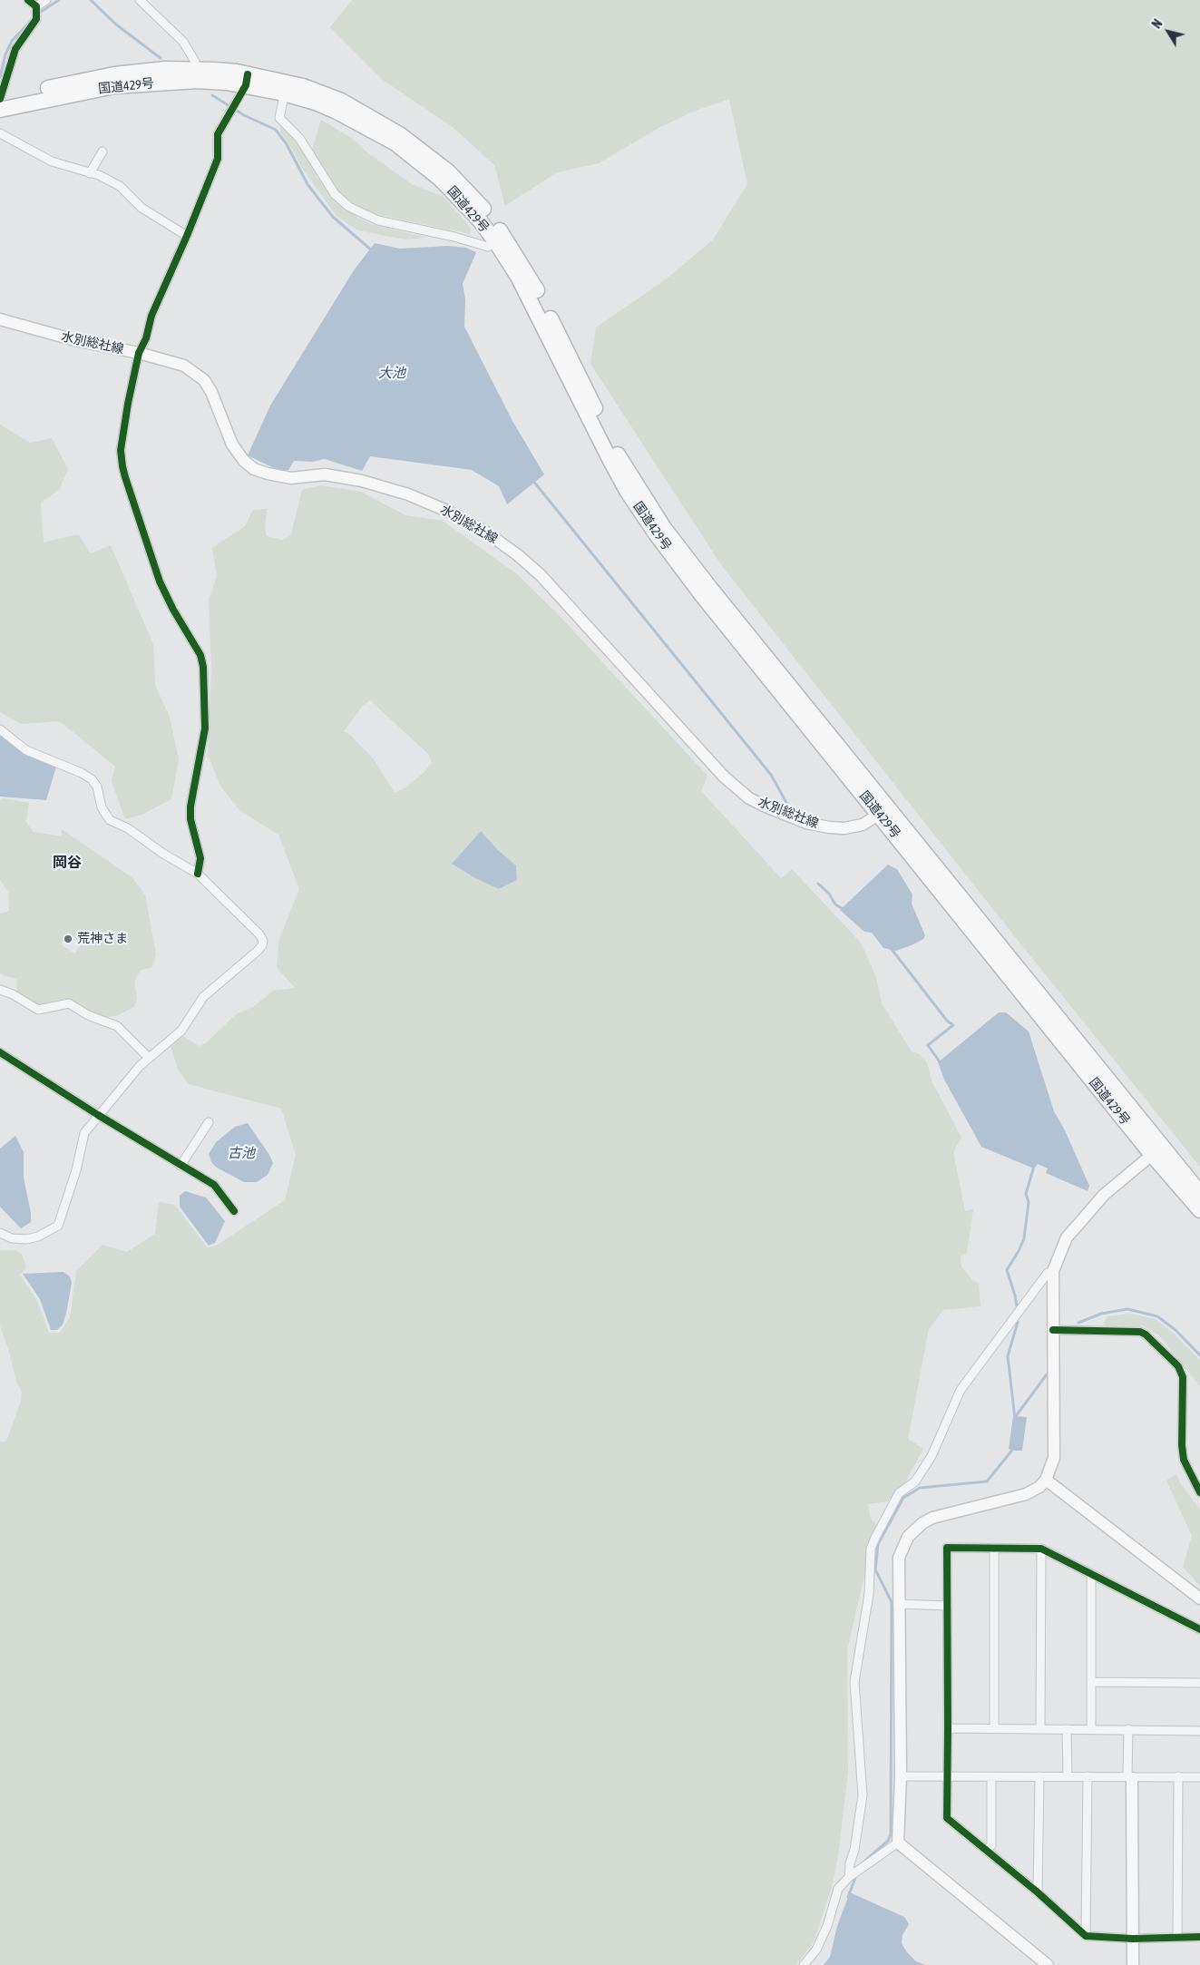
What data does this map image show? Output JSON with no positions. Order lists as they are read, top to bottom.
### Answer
{
  "streets": {
    "highway": ["国道429号"],
    "street": ["水別総社線"]
  },
  "crossings": [
    ["国道429号", "水別総社線"]
  ],
  "districts": ["岡谷"],
  "water": ["大池", "古池"],
  "places": ["荒神さま"],
  "north": "top left"
}
